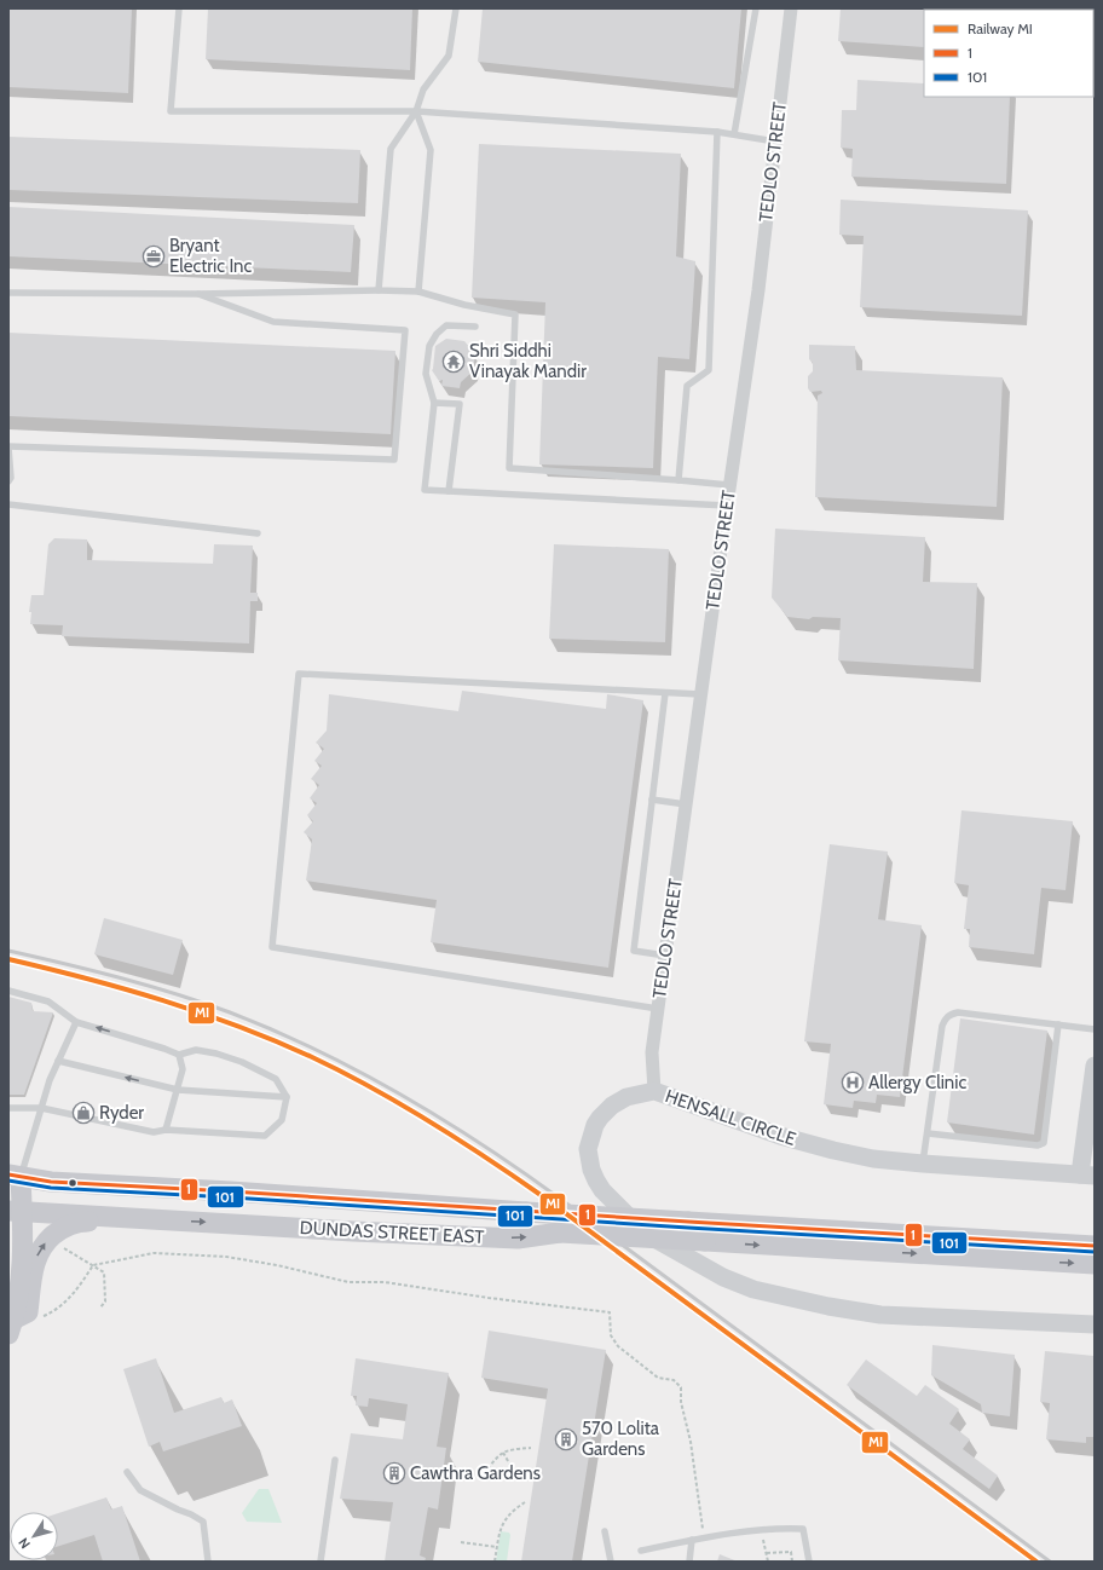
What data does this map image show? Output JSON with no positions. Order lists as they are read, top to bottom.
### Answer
{
  "streets": {
    "main road": ["DUNDAS STREET EAST"],
    "street": ["TEDLO STREET", "HENSALL CIRCLE"]
  },
  "crossings": [
    ["TEDLO STREET", "HENSALL CIRCLE"]
  ],
  "places": {
    "office": ["Bryant Electric Inc"],
    "temple": ["Shri Siddhi Vinayak Mandir"],
    "hospital": ["Allergy Clinic"],
    "shop": ["Ryder"],
    "building": ["570 Lolita Gardens", "Cawthra Gardens"]
  },
  "lines": ["rail line MI", "transit line 1", "transit line 101"],
  "legend": ["Railway MI", "1", "101"],
  "north": "bottom left"
}
